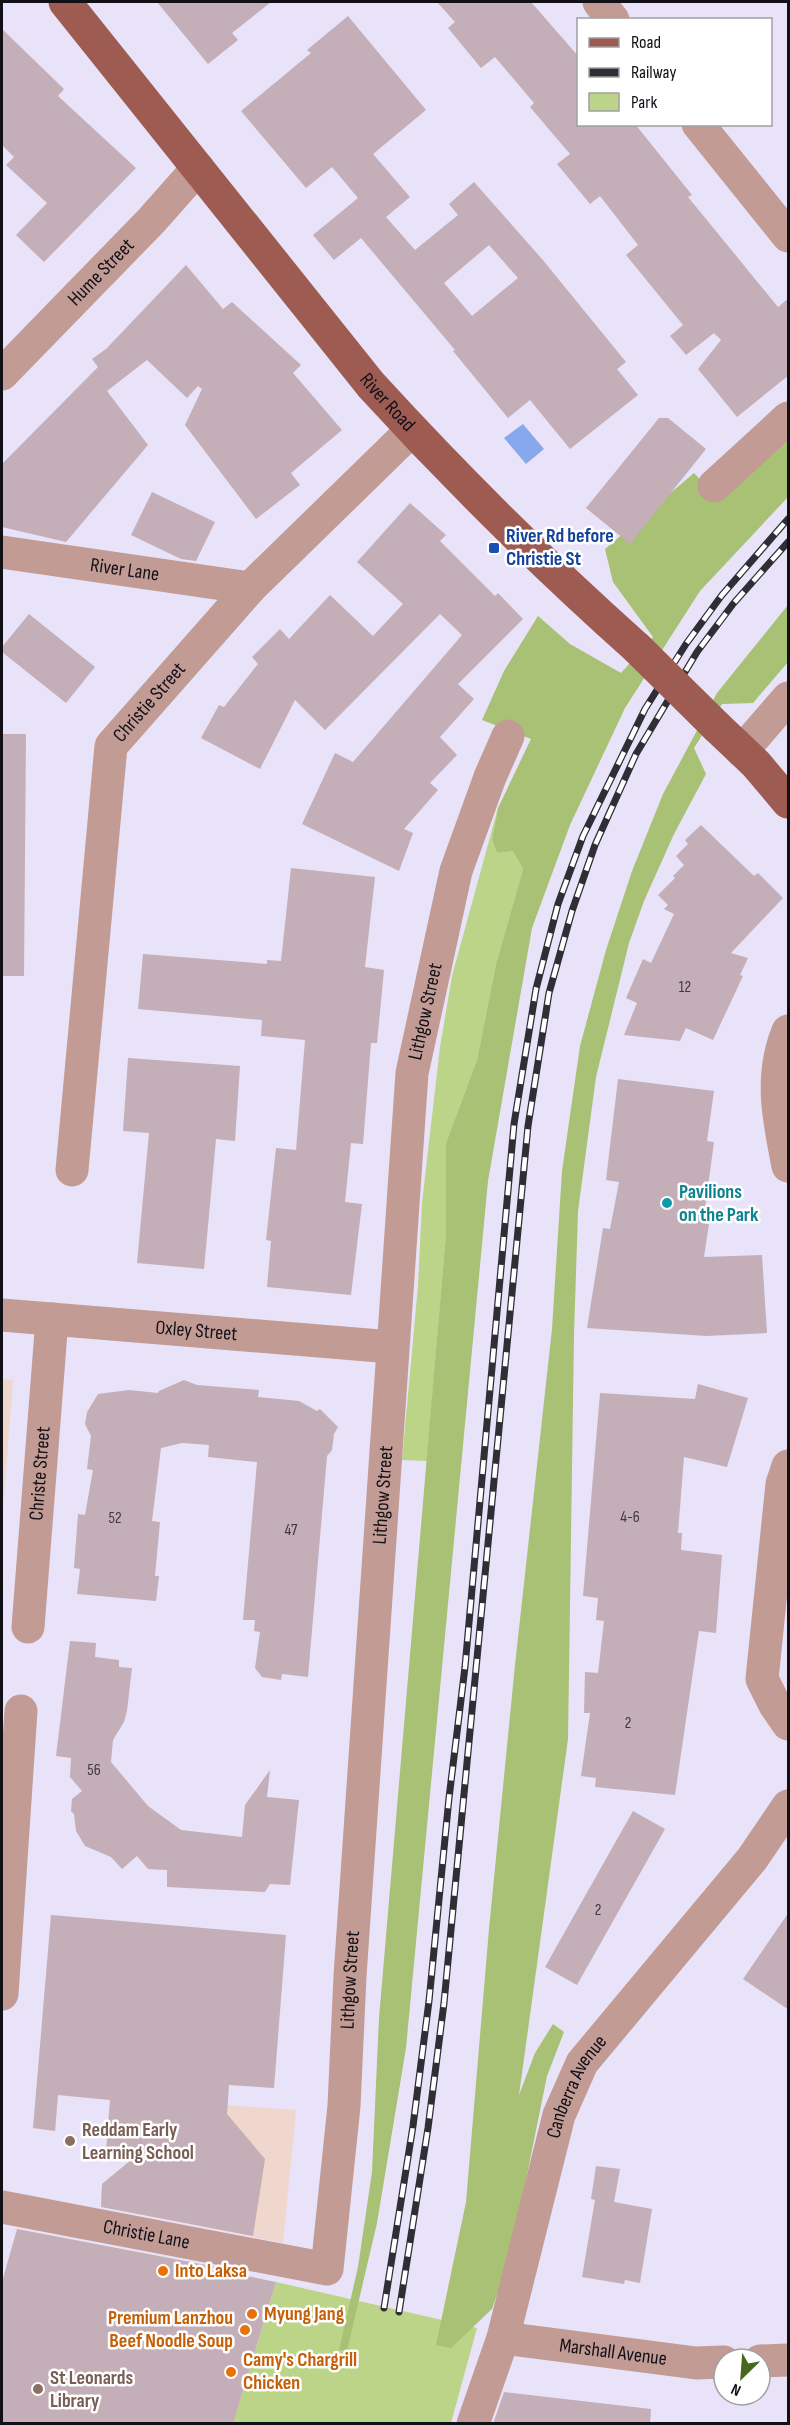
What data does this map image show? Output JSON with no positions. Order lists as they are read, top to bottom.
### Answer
{
  "streets": {
    "main road": ["River Road"],
    "street": [
      "Hume Street",
      "River Lane",
      "Christie Street",
      "Lithgow Street",
      "Oxley Street",
      "Christe Street",
      "Canberra Avenue",
      "Christie Lane",
      "Marshall Avenue"
    ]
  },
  "crossings": [
    ["Hume Street", "River Road"],
    ["River Road", "Christie Street"],
    ["River Lane", "Christie Street"],
    ["Lithgow Street", "Oxley Street"],
    ["Lithgow Street", "Christie Lane"],
    ["Oxley Street", "Christe Street"],
    ["Canberra Avenue", "Marshall Avenue"]
  ],
  "places": {
    "transit": ["River Rd before Christie St"],
    "other": [
      "Pavilions on the Park",
      "Reddam Early Learning School",
      "Into Laksa",
      "Myung Jang",
      "Premium Lanzhou Beef Noodle Soup",
      "Camy's Chargrill Chicken",
      "St Leonards Library"
    ]
  },
  "house_numbers": [
    "12",
    "4-6",
    "52",
    "47",
    "2",
    "56",
    "2"
  ],
  "legend": ["Road", "Railway", "Park"],
  "north": "bottom left"
}
